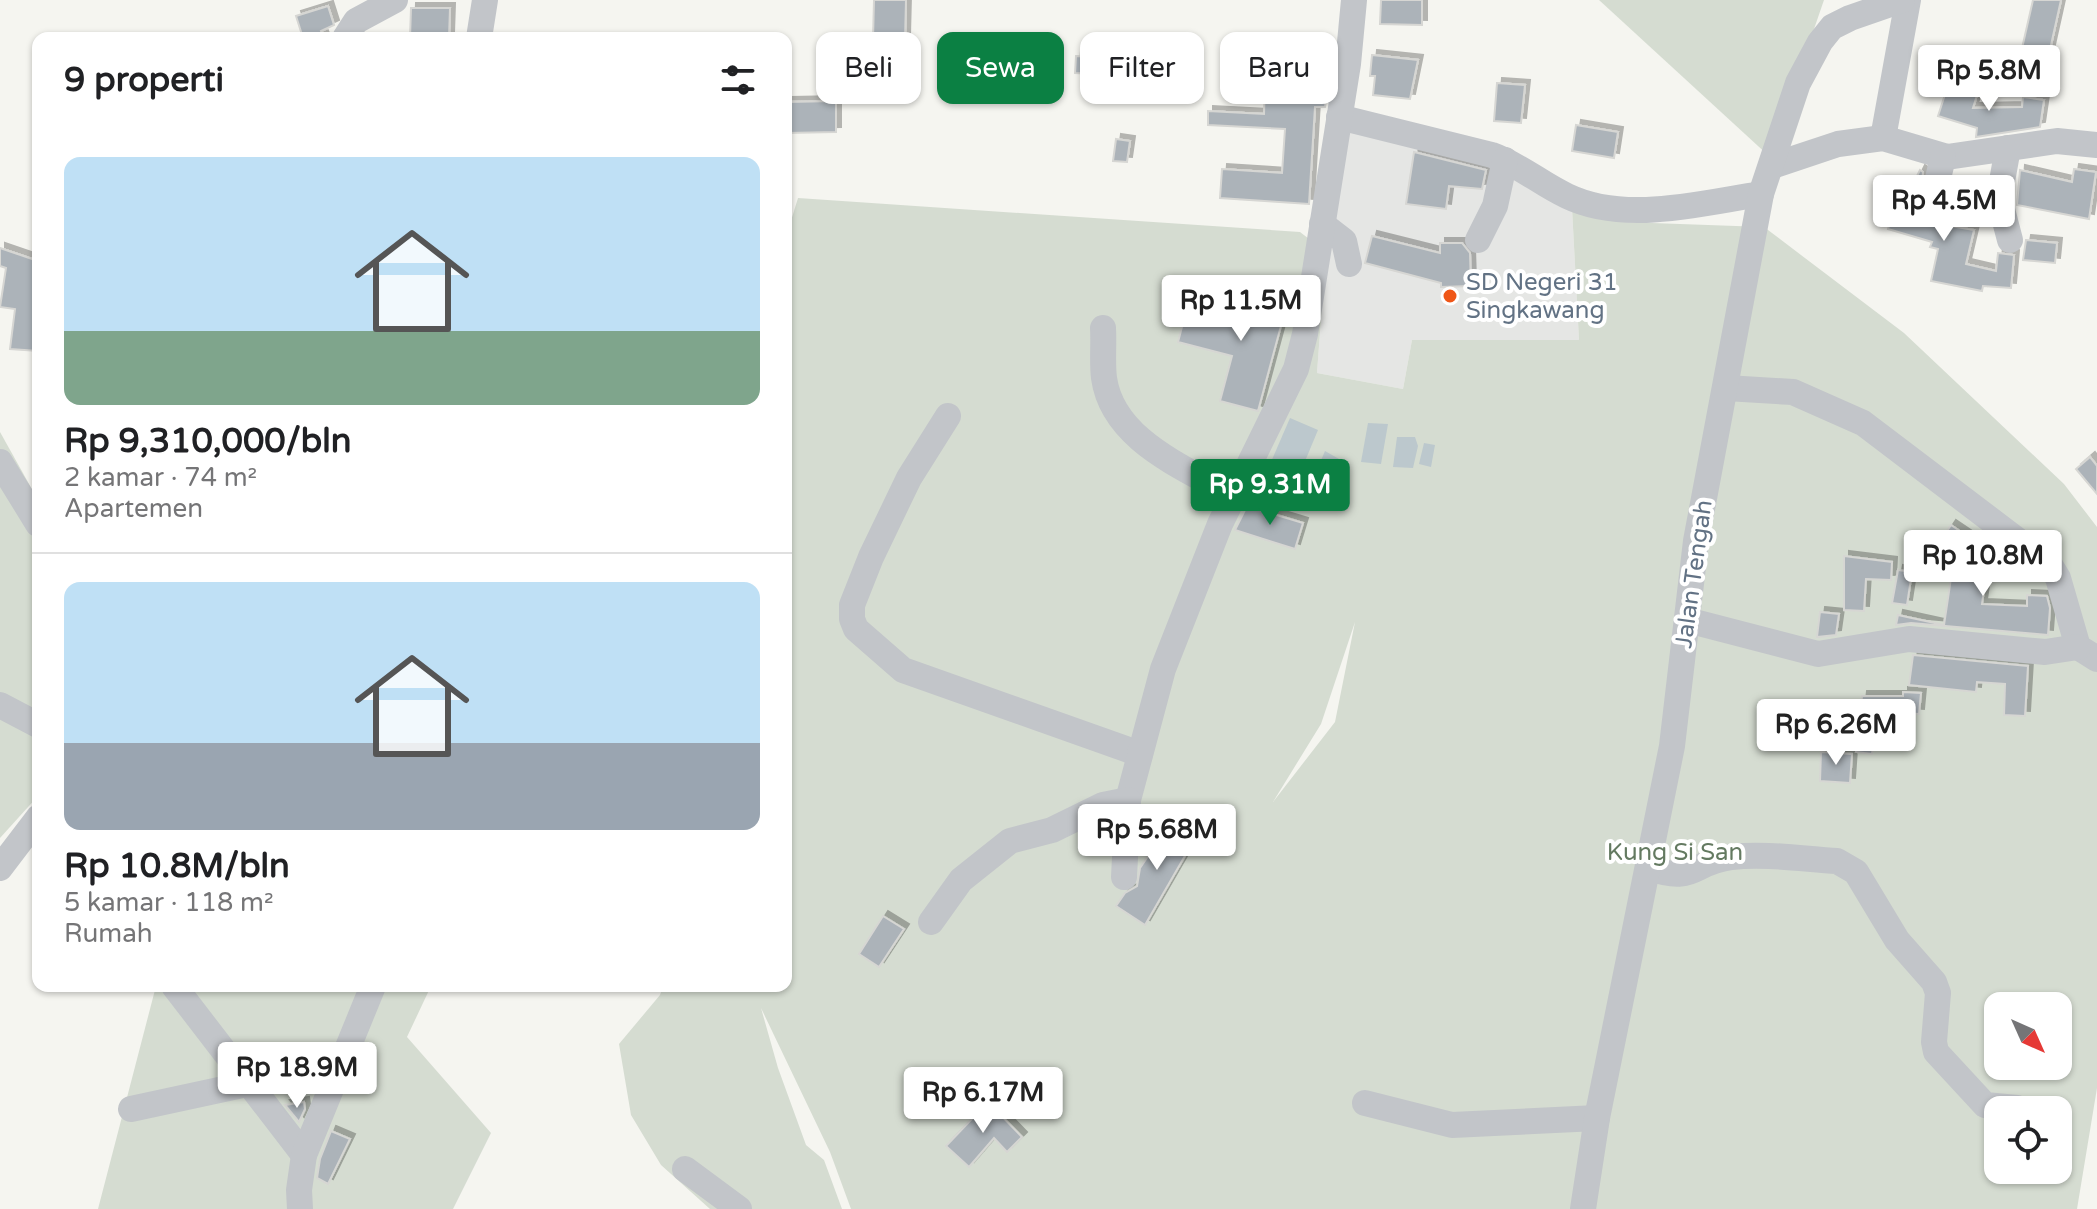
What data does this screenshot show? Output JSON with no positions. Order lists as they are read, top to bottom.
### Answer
{
  "streets": {
    "street": ["Jalan Tengah"]
  },
  "parks": ["Kung Si San"],
  "places": ["SD Negeri 31 Singkawang"],
  "north": "bottom right",
  "page": {
    "chip": [
      "Beli",
      "Sewa",
      "Filter",
      "Baru"
    ],
    "heading": "9 properti",
    "price": [
      "Rp 5.8M",
      "Rp 4.5M",
      "Rp 11.5M",
      "Rp 9.31M",
      "Rp 10.8M",
      "Rp 6.26M",
      "Rp 5.68M",
      "Rp 18.9M",
      "Rp 6.17M"
    ],
    "list": [
      {
        "name": "Rp 9,310,000/bln",
        "note": "2 kamar · 74 m² · Apartemen"
      },
      {
        "name": "Rp 10.8M/bln",
        "note": "5 kamar · 118 m² · Rumah"
      }
    ]
  }
}
